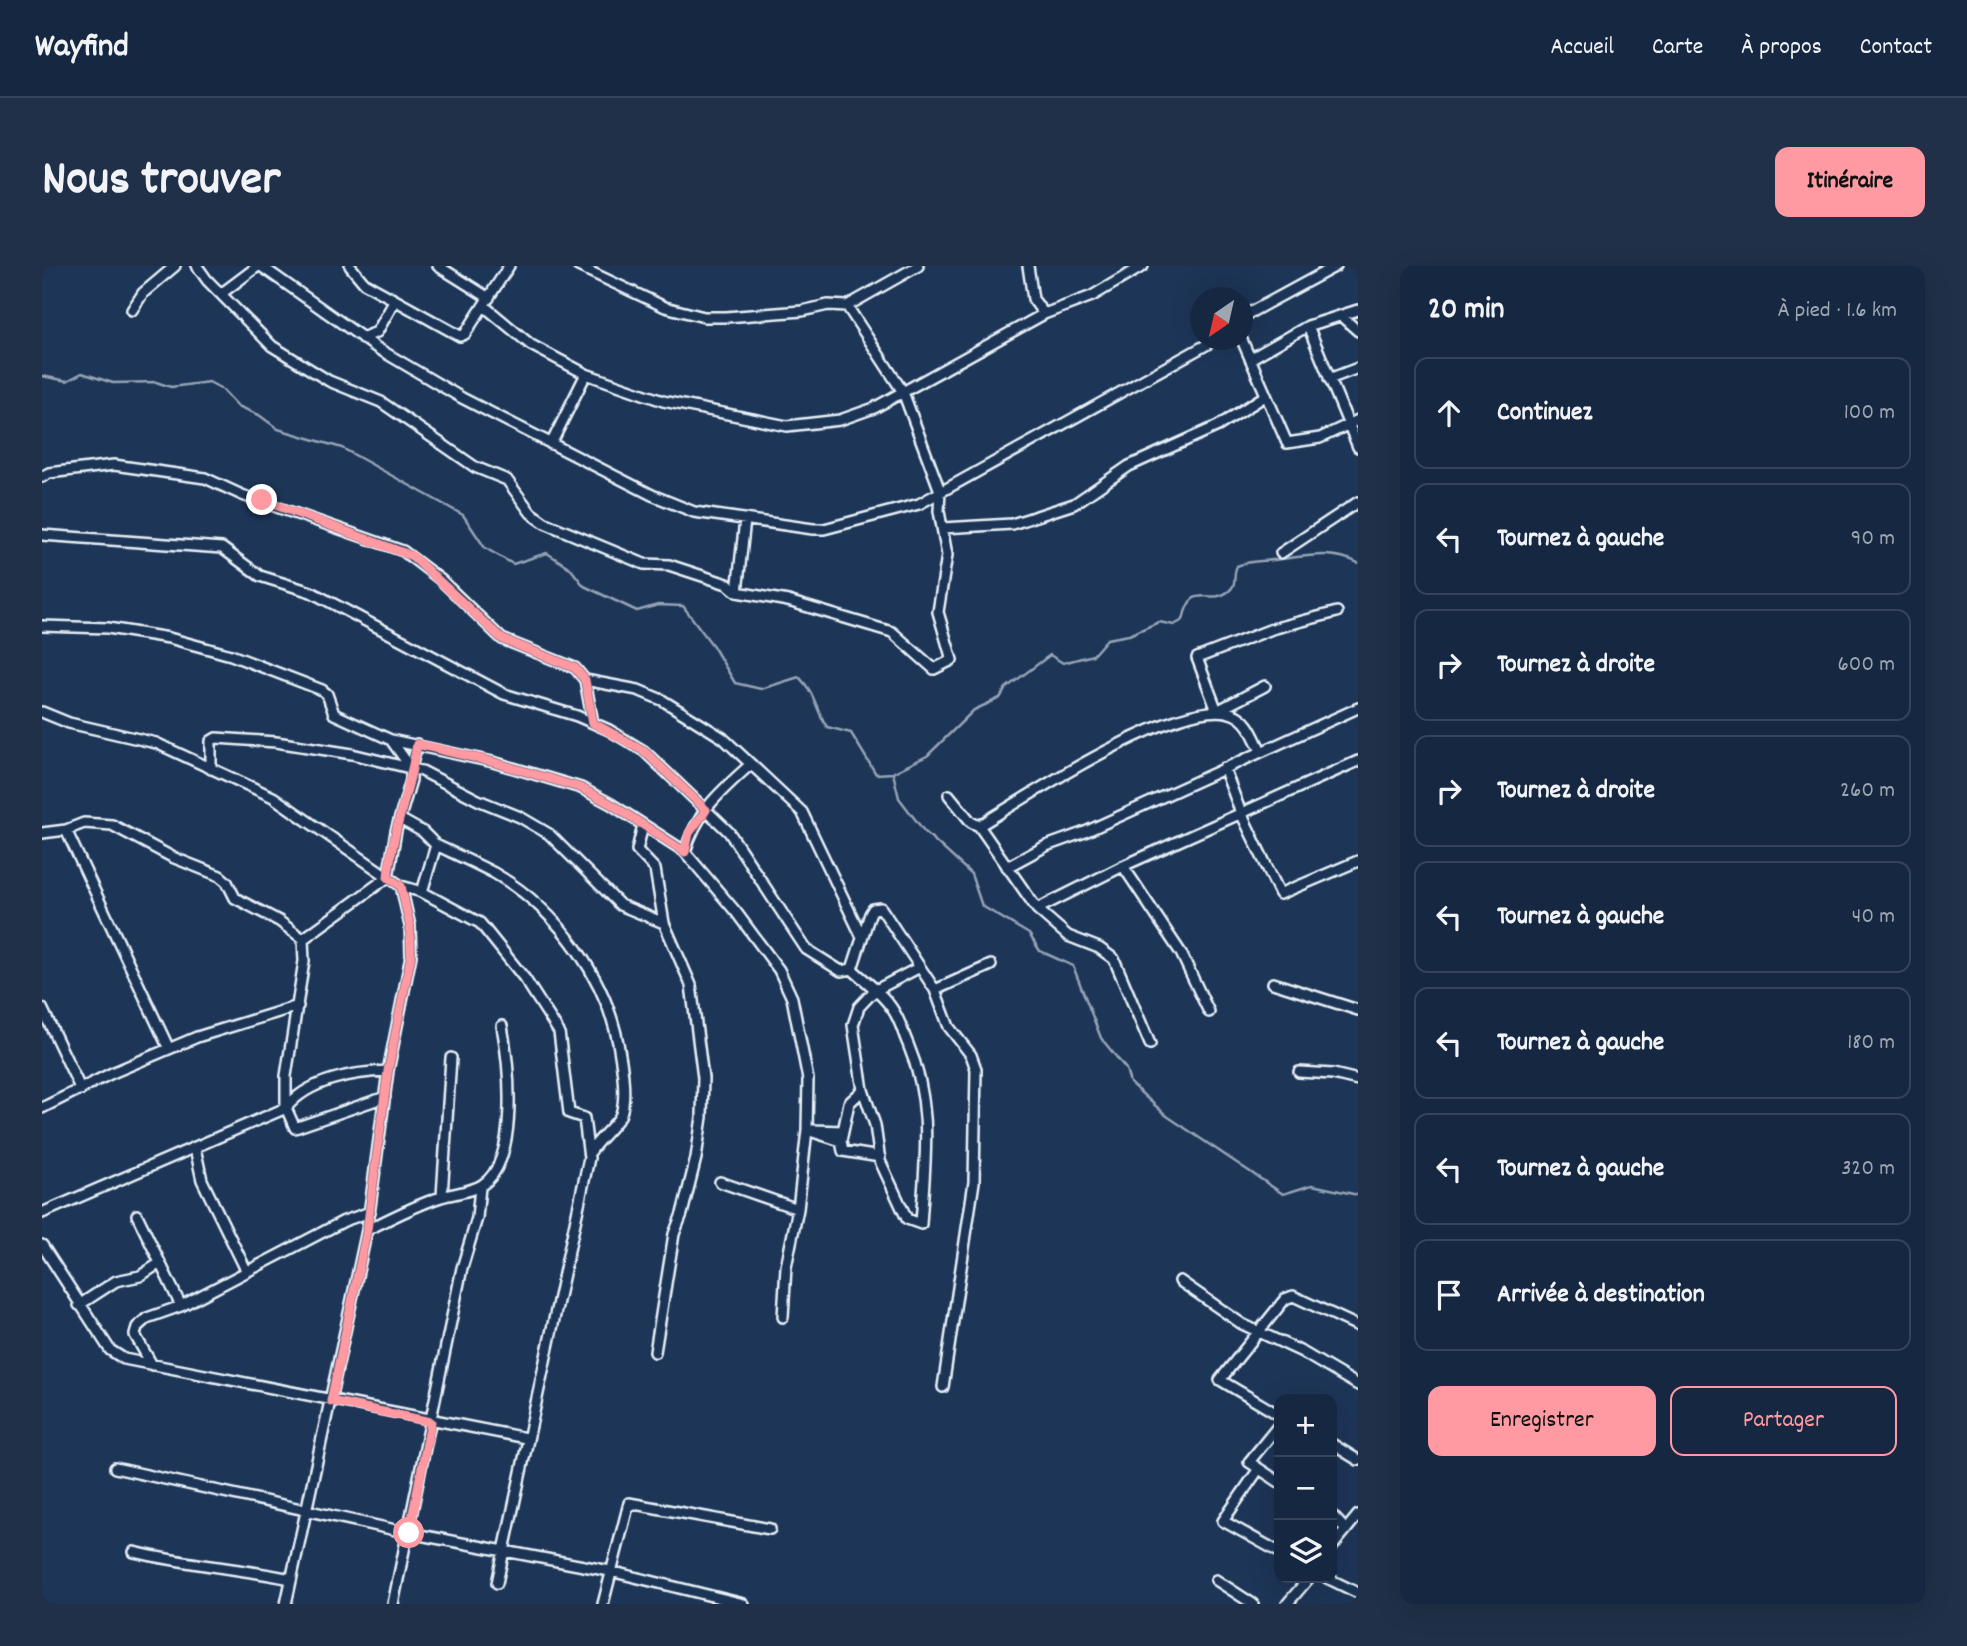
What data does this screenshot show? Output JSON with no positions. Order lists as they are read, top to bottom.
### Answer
{
  "north": "bottom left",
  "page": {
    "header": "Wayfind",
    "nav": [
      "Accueil",
      "Carte",
      "À propos",
      "Contact"
    ],
    "title": "Nous trouver",
    "buttons": [
      "Itinéraire",
      ["Enregistrer", "Partager"]
    ],
    "heading": ["20 min", "À pied · 1.6 km"],
    "list": [
      ["Continuez", "100 m"],
      ["Tournez à gauche", "90 m"],
      ["Tournez à droite", "600 m"],
      ["Tournez à droite", "260 m"],
      ["Tournez à gauche", "40 m"],
      ["Tournez à gauche", "180 m"],
      ["Tournez à gauche", "320 m"],
      "Arrivée à destination"
    ],
    "map_buttons": ["+", "−"]
  }
}
